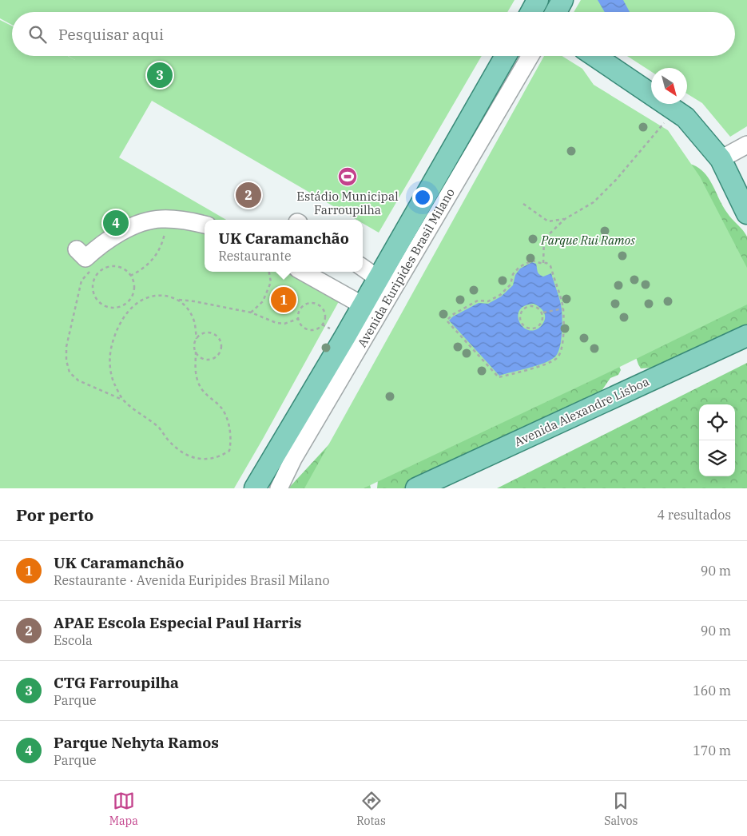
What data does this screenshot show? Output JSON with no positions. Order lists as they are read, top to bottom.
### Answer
{
  "streets": {
    "main road": ["Avenida Euripides Brasil Milano", "Avenida Alexandre Lisboa"]
  },
  "parks": ["Parque Rui Ramos"],
  "places": {
    "sports": ["Estádio Municipal Farroupilha"]
  },
  "north": "bottom right",
  "page": {
    "search": "Pesquisar aqui",
    "pins": [
      "3",
      "2",
      "4",
      "1"
    ],
    "popup": ["UK Caramanchão", "Restaurante"],
    "heading": ["Por perto", "4 resultados"],
    "list": [
      {
        "mark": "1",
        "name": "UK Caramanchão",
        "note": "Restaurante · Avenida Euripides Brasil Milano",
        "value": "90 m"
      },
      {
        "mark": "2",
        "name": "APAE Escola Especial Paul Harris",
        "note": "Escola",
        "value": "90 m"
      },
      {
        "mark": "3",
        "name": "CTG Farroupilha",
        "note": "Parque",
        "value": "160 m"
      },
      {
        "mark": "4",
        "name": "Parque Nehyta Ramos",
        "note": "Parque",
        "value": "170 m"
      }
    ],
    "nav": ["Mapa", "Rotas", "Salvos"]
  }
}
